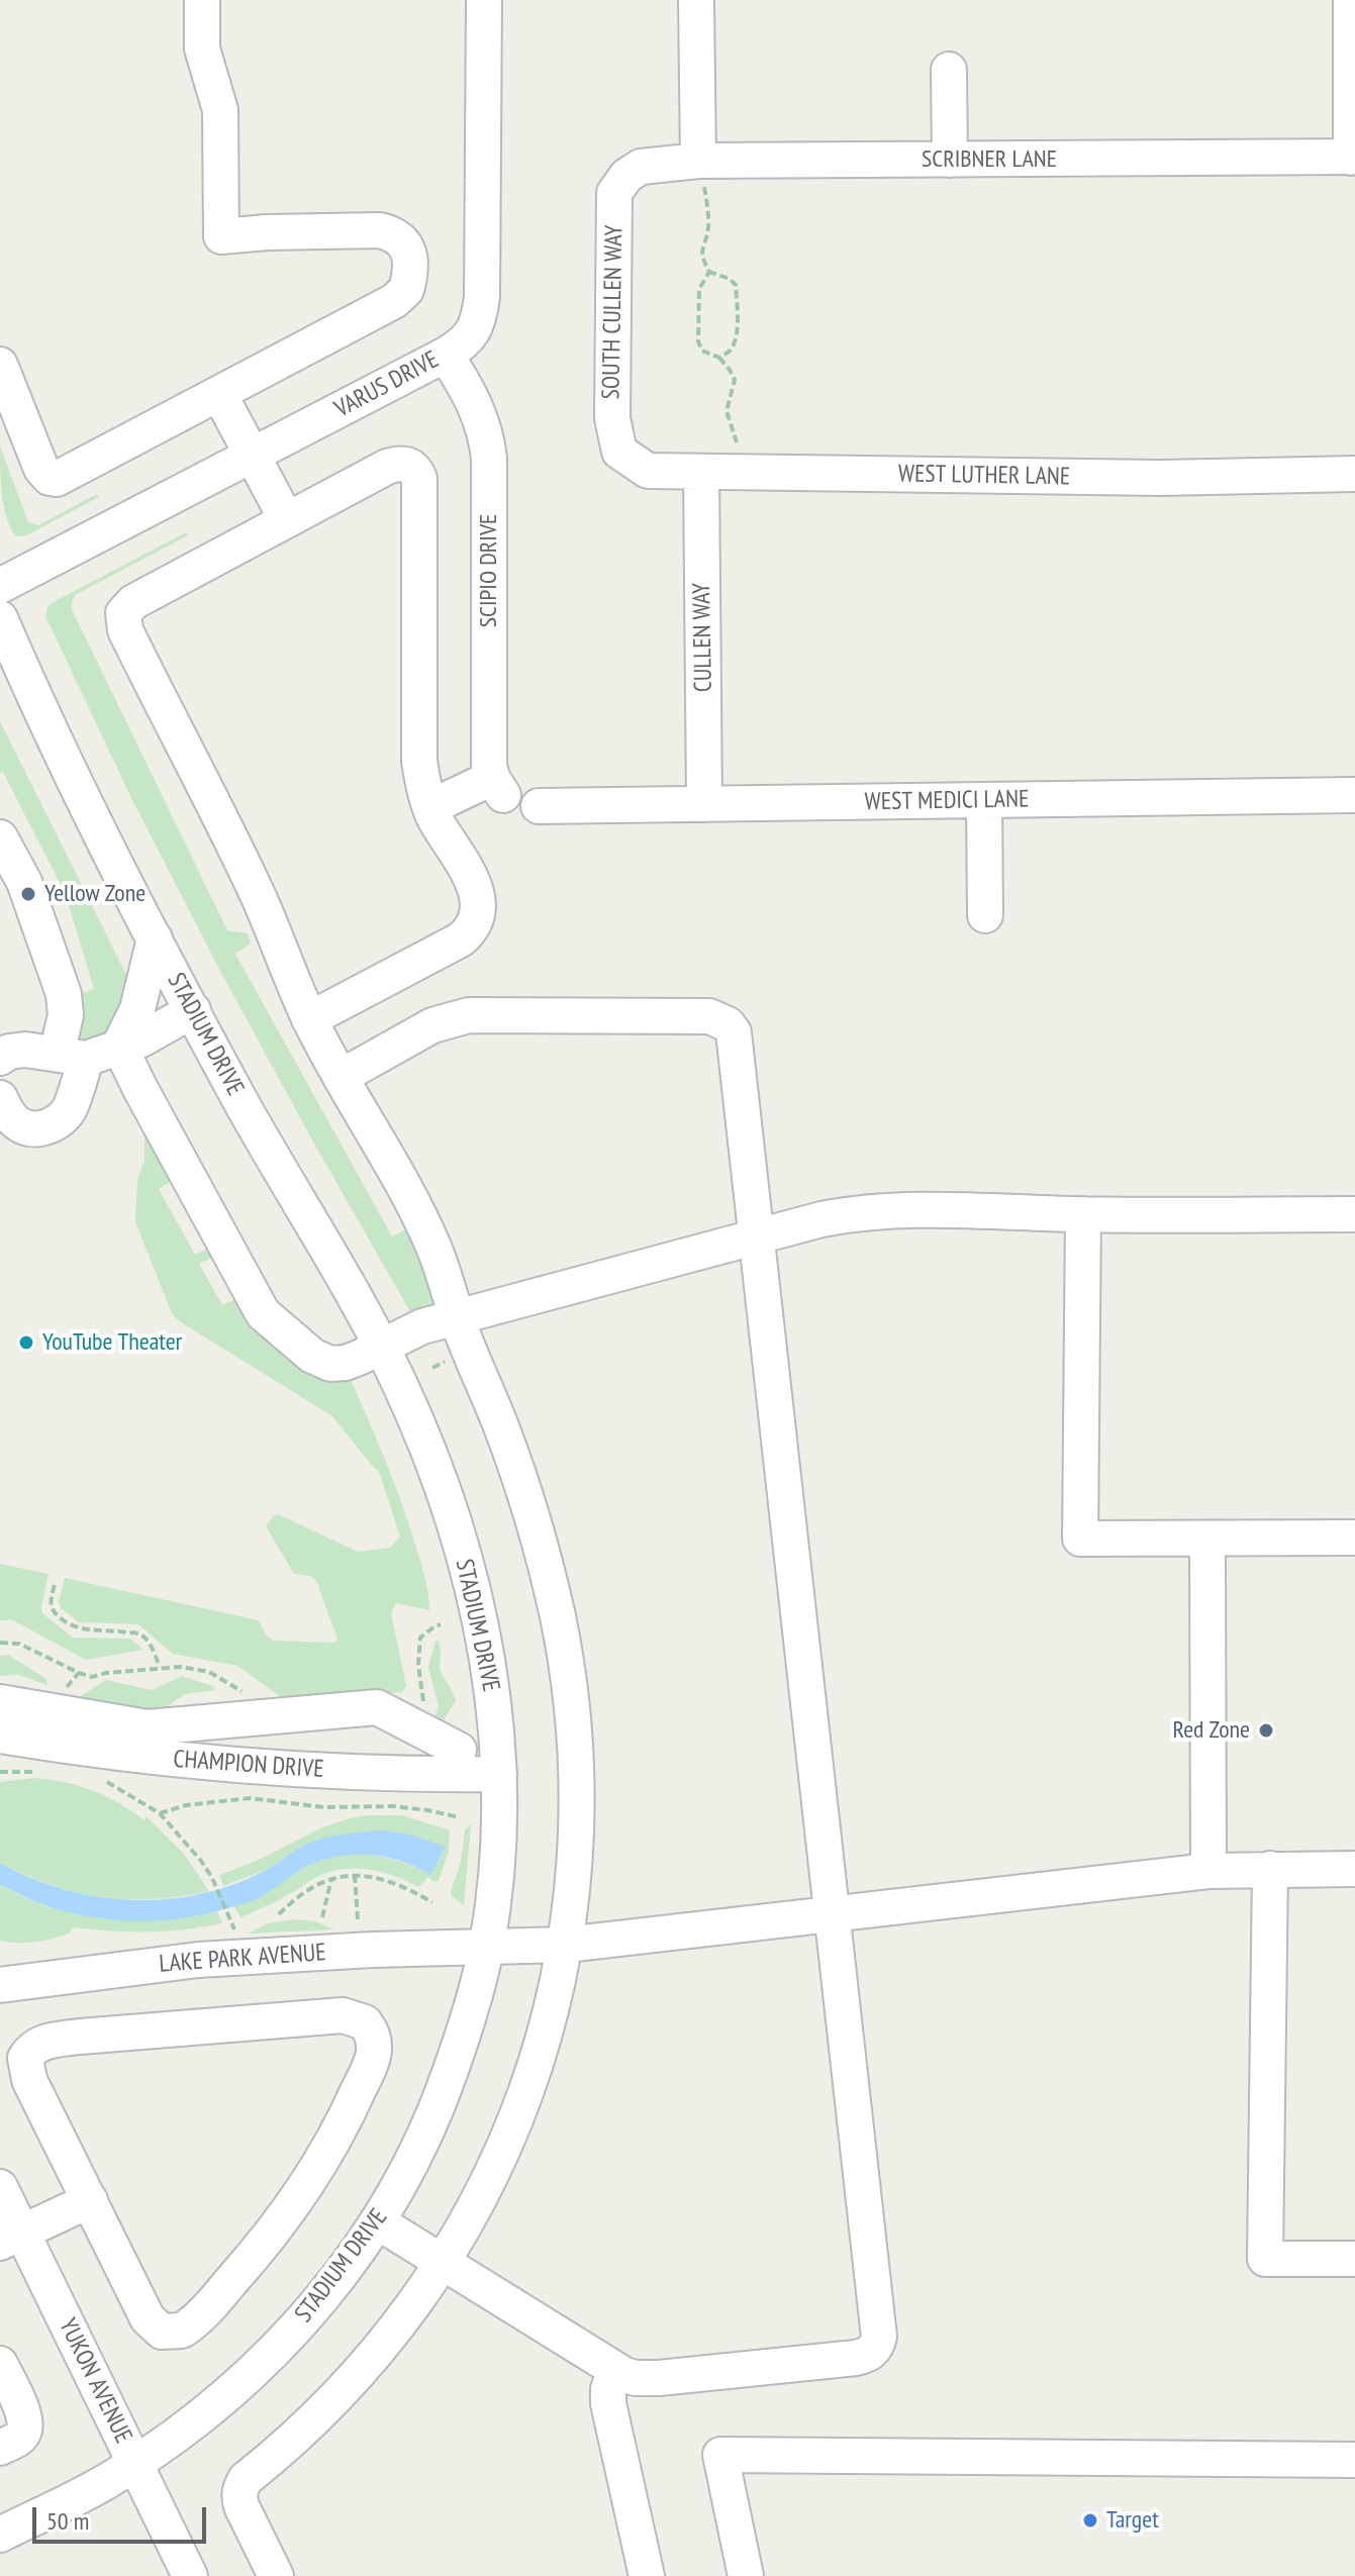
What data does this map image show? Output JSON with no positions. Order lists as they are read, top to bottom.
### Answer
{
  "streets": {
    "street": [
      "SCRIBNER LANE",
      "SOUTH CULLEN WAY",
      "VARUS DRIVE",
      "WEST LUTHER LANE",
      "SCIPIO DRIVE",
      "CULLEN WAY",
      "WEST MEDICI LANE",
      "STADIUM DRIVE",
      "CHAMPION DRIVE",
      "LAKE PARK AVENUE",
      "YUKON AVENUE"
    ]
  },
  "crossings": [
    ["SCRIBNER LANE", "SOUTH CULLEN WAY"],
    ["SOUTH CULLEN WAY", "WEST LUTHER LANE"],
    ["VARUS DRIVE", "SCIPIO DRIVE"],
    ["WEST LUTHER LANE", "CULLEN WAY"],
    ["CULLEN WAY", "WEST MEDICI LANE"],
    ["STADIUM DRIVE", "CHAMPION DRIVE"],
    ["STADIUM DRIVE", "LAKE PARK AVENUE"],
    ["STADIUM DRIVE", "YUKON AVENUE"]
  ],
  "places": [
    "Yellow Zone",
    "YouTube Theater",
    "Red Zone",
    "Target"
  ],
  "scale_bar": "50 m"
}
